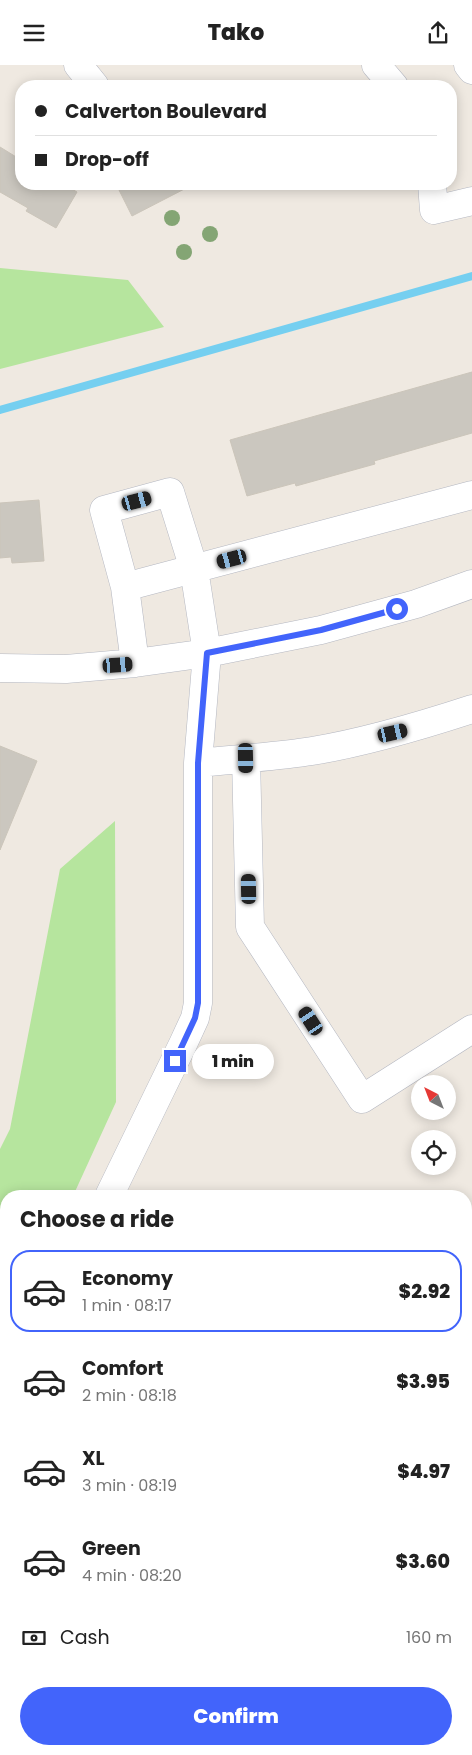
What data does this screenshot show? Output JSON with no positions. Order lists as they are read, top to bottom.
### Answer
{
  "north": "top left",
  "page": {
    "header": "Tako",
    "banner": ["Calverton Boulevard", "Drop-off"],
    "bubble": "1 min",
    "heading": "Choose a ride",
    "list": [
      {
        "name": "Economy",
        "note": "1 min · 08:17",
        "value": "$2.92"
      },
      {
        "name": "Comfort",
        "note": "2 min · 08:18",
        "value": "$3.95"
      },
      {
        "name": "XL",
        "note": "3 min · 08:19",
        "value": "$4.97"
      },
      {
        "name": "Green",
        "note": "4 min · 08:20",
        "value": "$3.60"
      }
    ],
    "pay": ["Cash", "160 m"],
    "buttons": "Confirm"
  }
}
